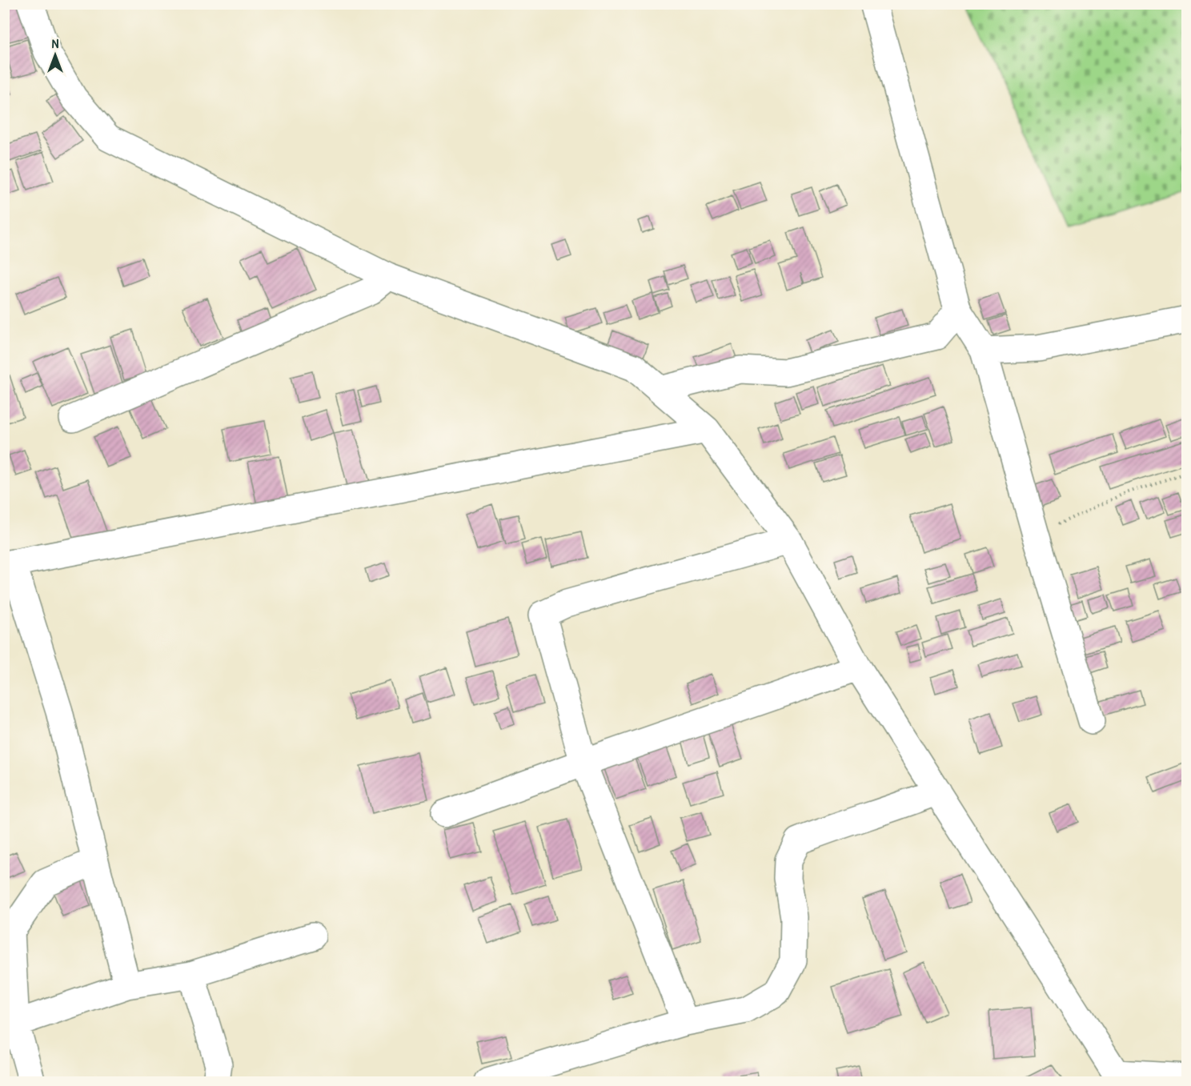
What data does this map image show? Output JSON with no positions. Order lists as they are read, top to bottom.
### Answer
{
  "north": "top"
}
